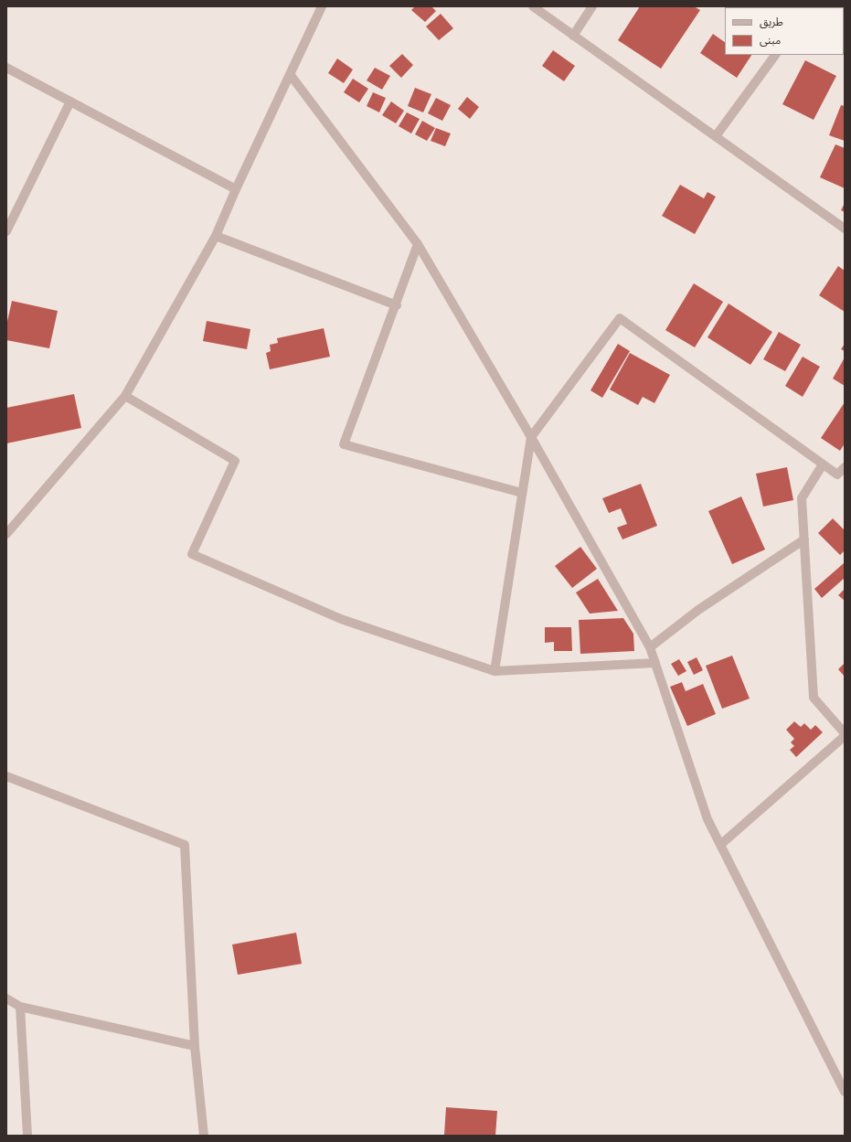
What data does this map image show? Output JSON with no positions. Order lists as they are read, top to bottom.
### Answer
{
  "legend": ["طريق", "مبنى"]
}
